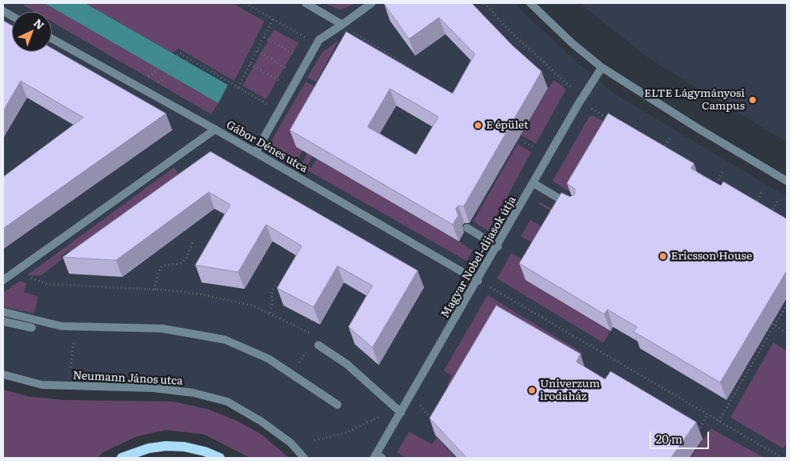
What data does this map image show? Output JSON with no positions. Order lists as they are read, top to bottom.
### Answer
{
  "streets": {
    "street": ["Gábor Dénes utca", "Magyar Nobel-díjasok útja", "Neumann János utca"]
  },
  "crossings": [
    ["Gábor Dénes utca", "Magyar Nobel-díjasok útja"]
  ],
  "places": [
    "ELTE Lágymányosi Campus",
    "E épület",
    "Ericsson House",
    "Univerzum irodaház"
  ],
  "scale_bar": "20 m",
  "north": "top right"
}
